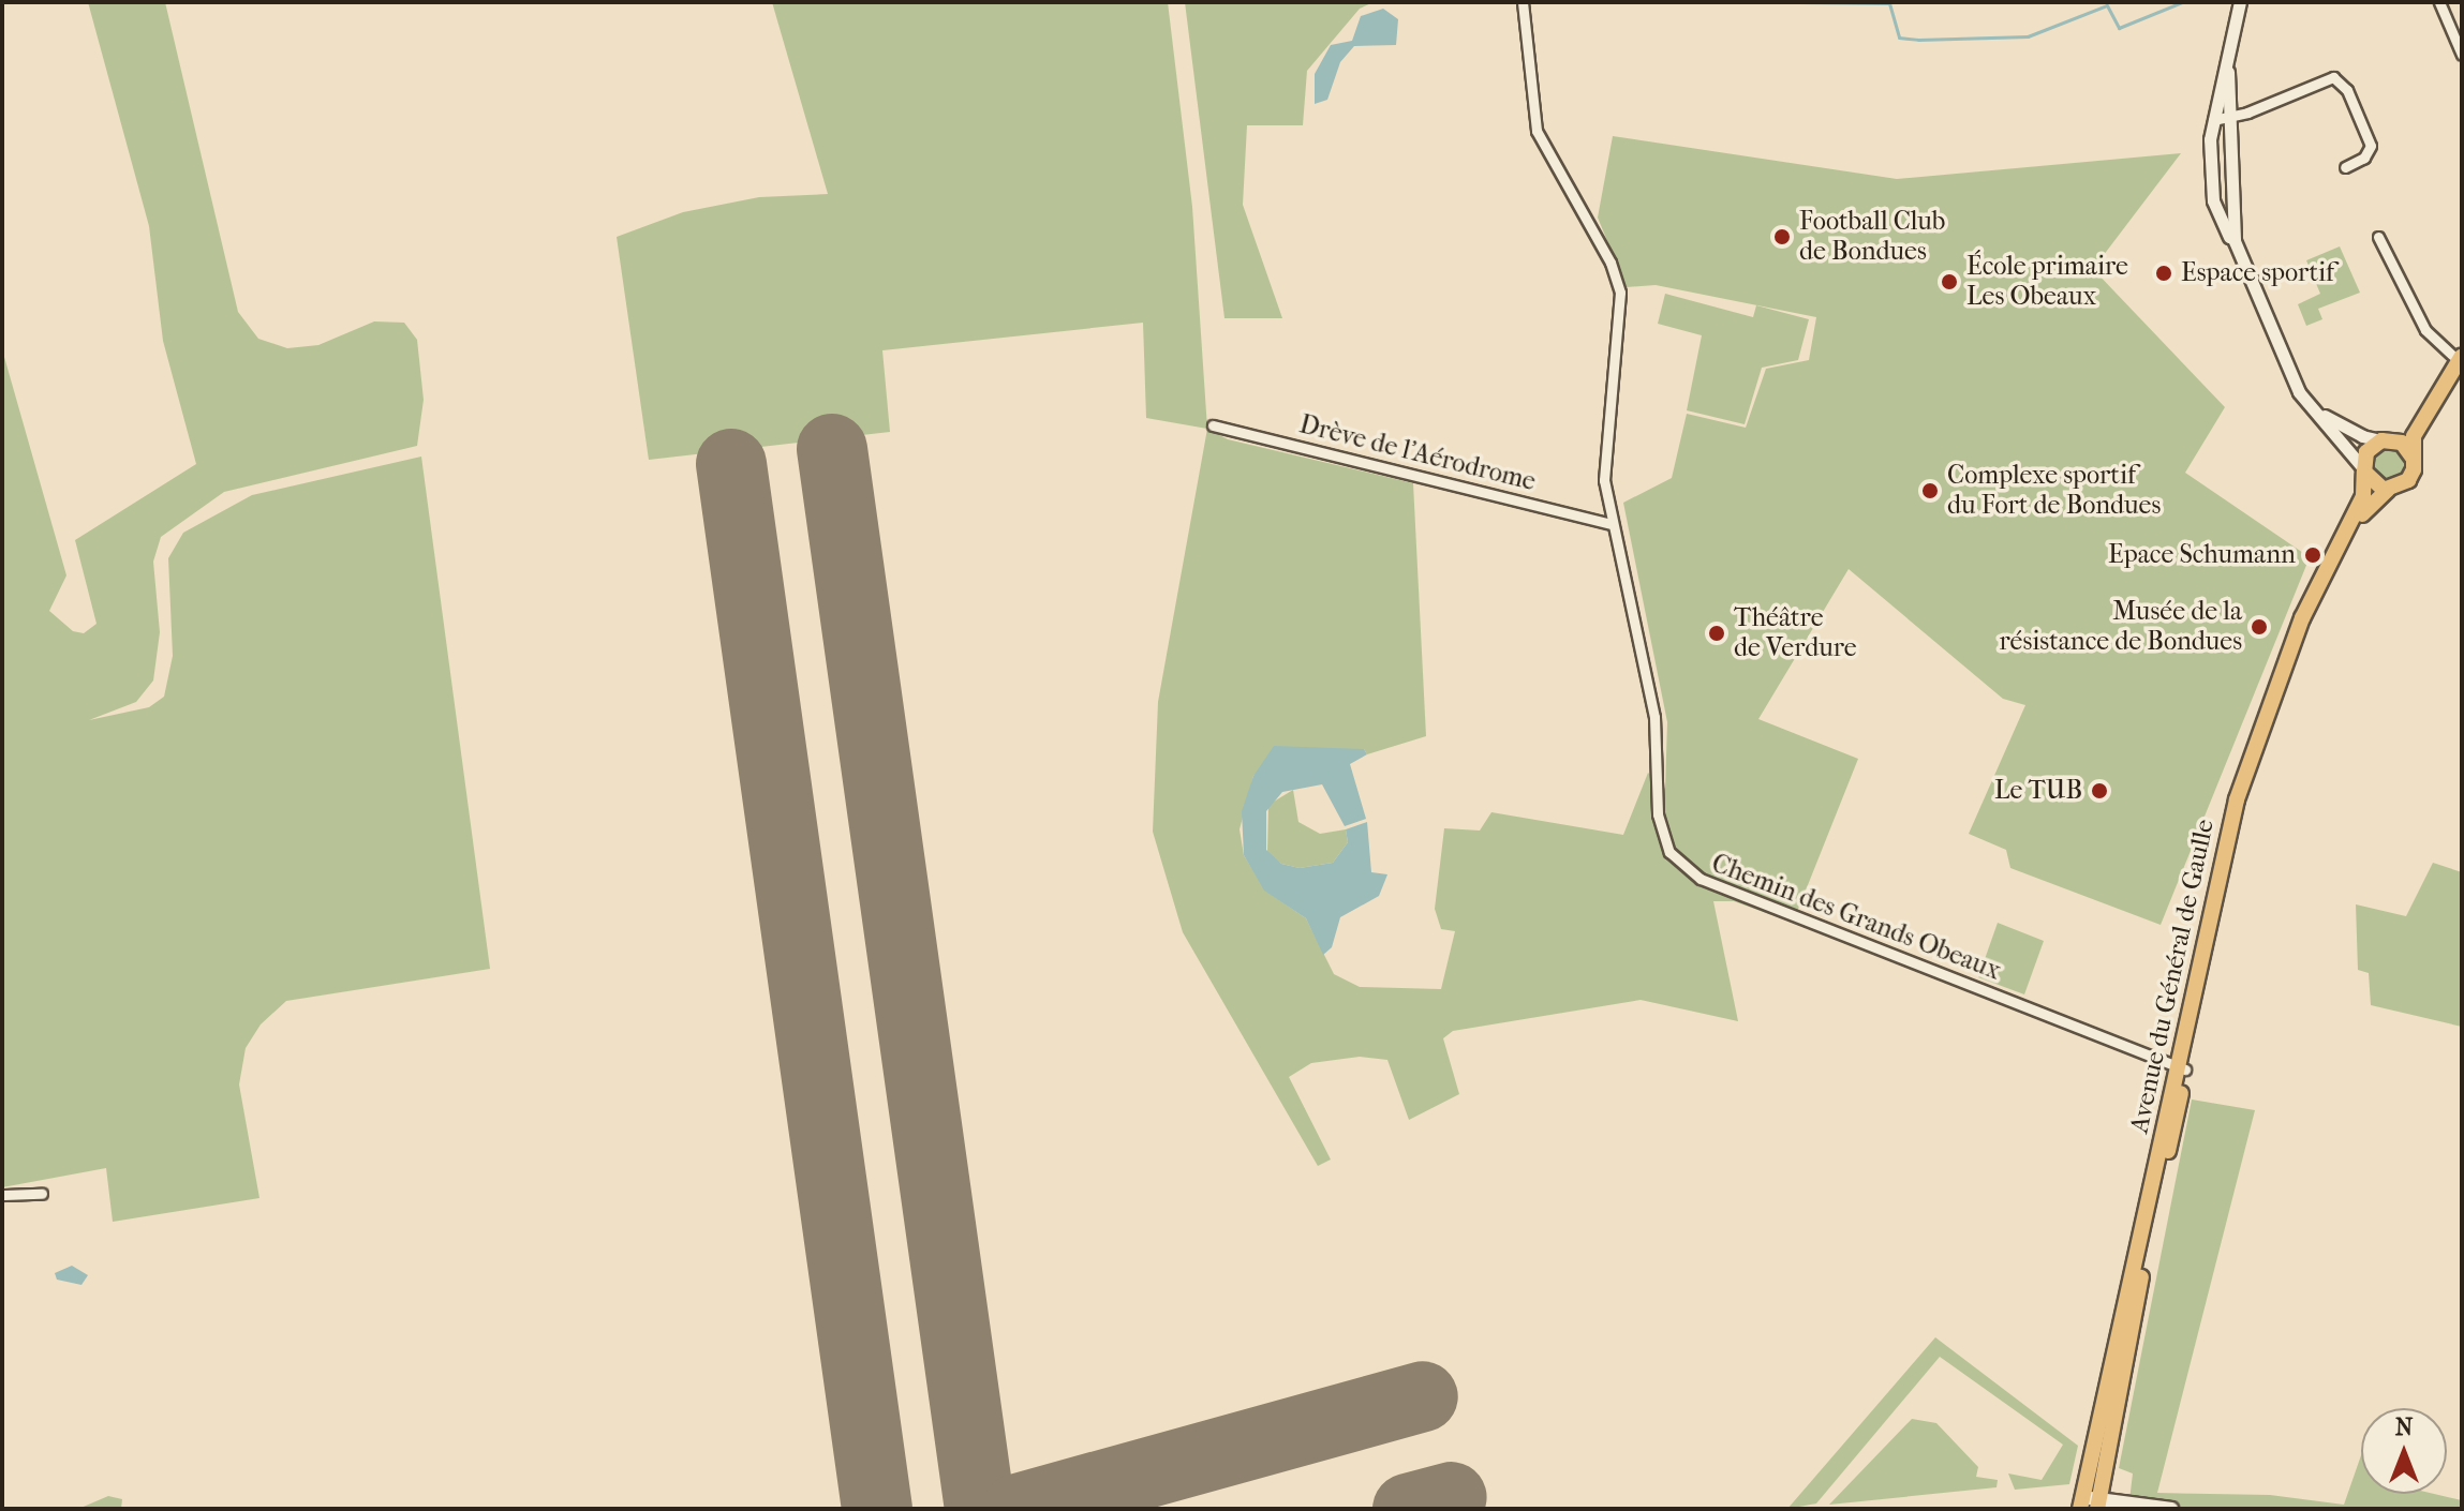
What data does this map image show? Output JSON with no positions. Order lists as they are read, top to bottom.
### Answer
{
  "streets": {
    "main road": ["Avenue du Général de Gaulle"],
    "street": ["Drève de l'Aérodrome", "Chemin des Grands Obeaux"]
  },
  "crossings": [
    ["Drève de l'Aérodrome", "Chemin des Grands Obeaux"],
    ["Chemin des Grands Obeaux", "Avenue du Général de Gaulle"]
  ],
  "places": [
    "Football Club de Bondues",
    "Espace sportif",
    "École primaire Les Obeaux",
    "Complexe sportif du Fort de Bondues",
    "Epace Schumann",
    "Musée de la résistance de Bondues",
    "Théâtre de Verdure",
    "Le TUB"
  ],
  "north": "top"
}
